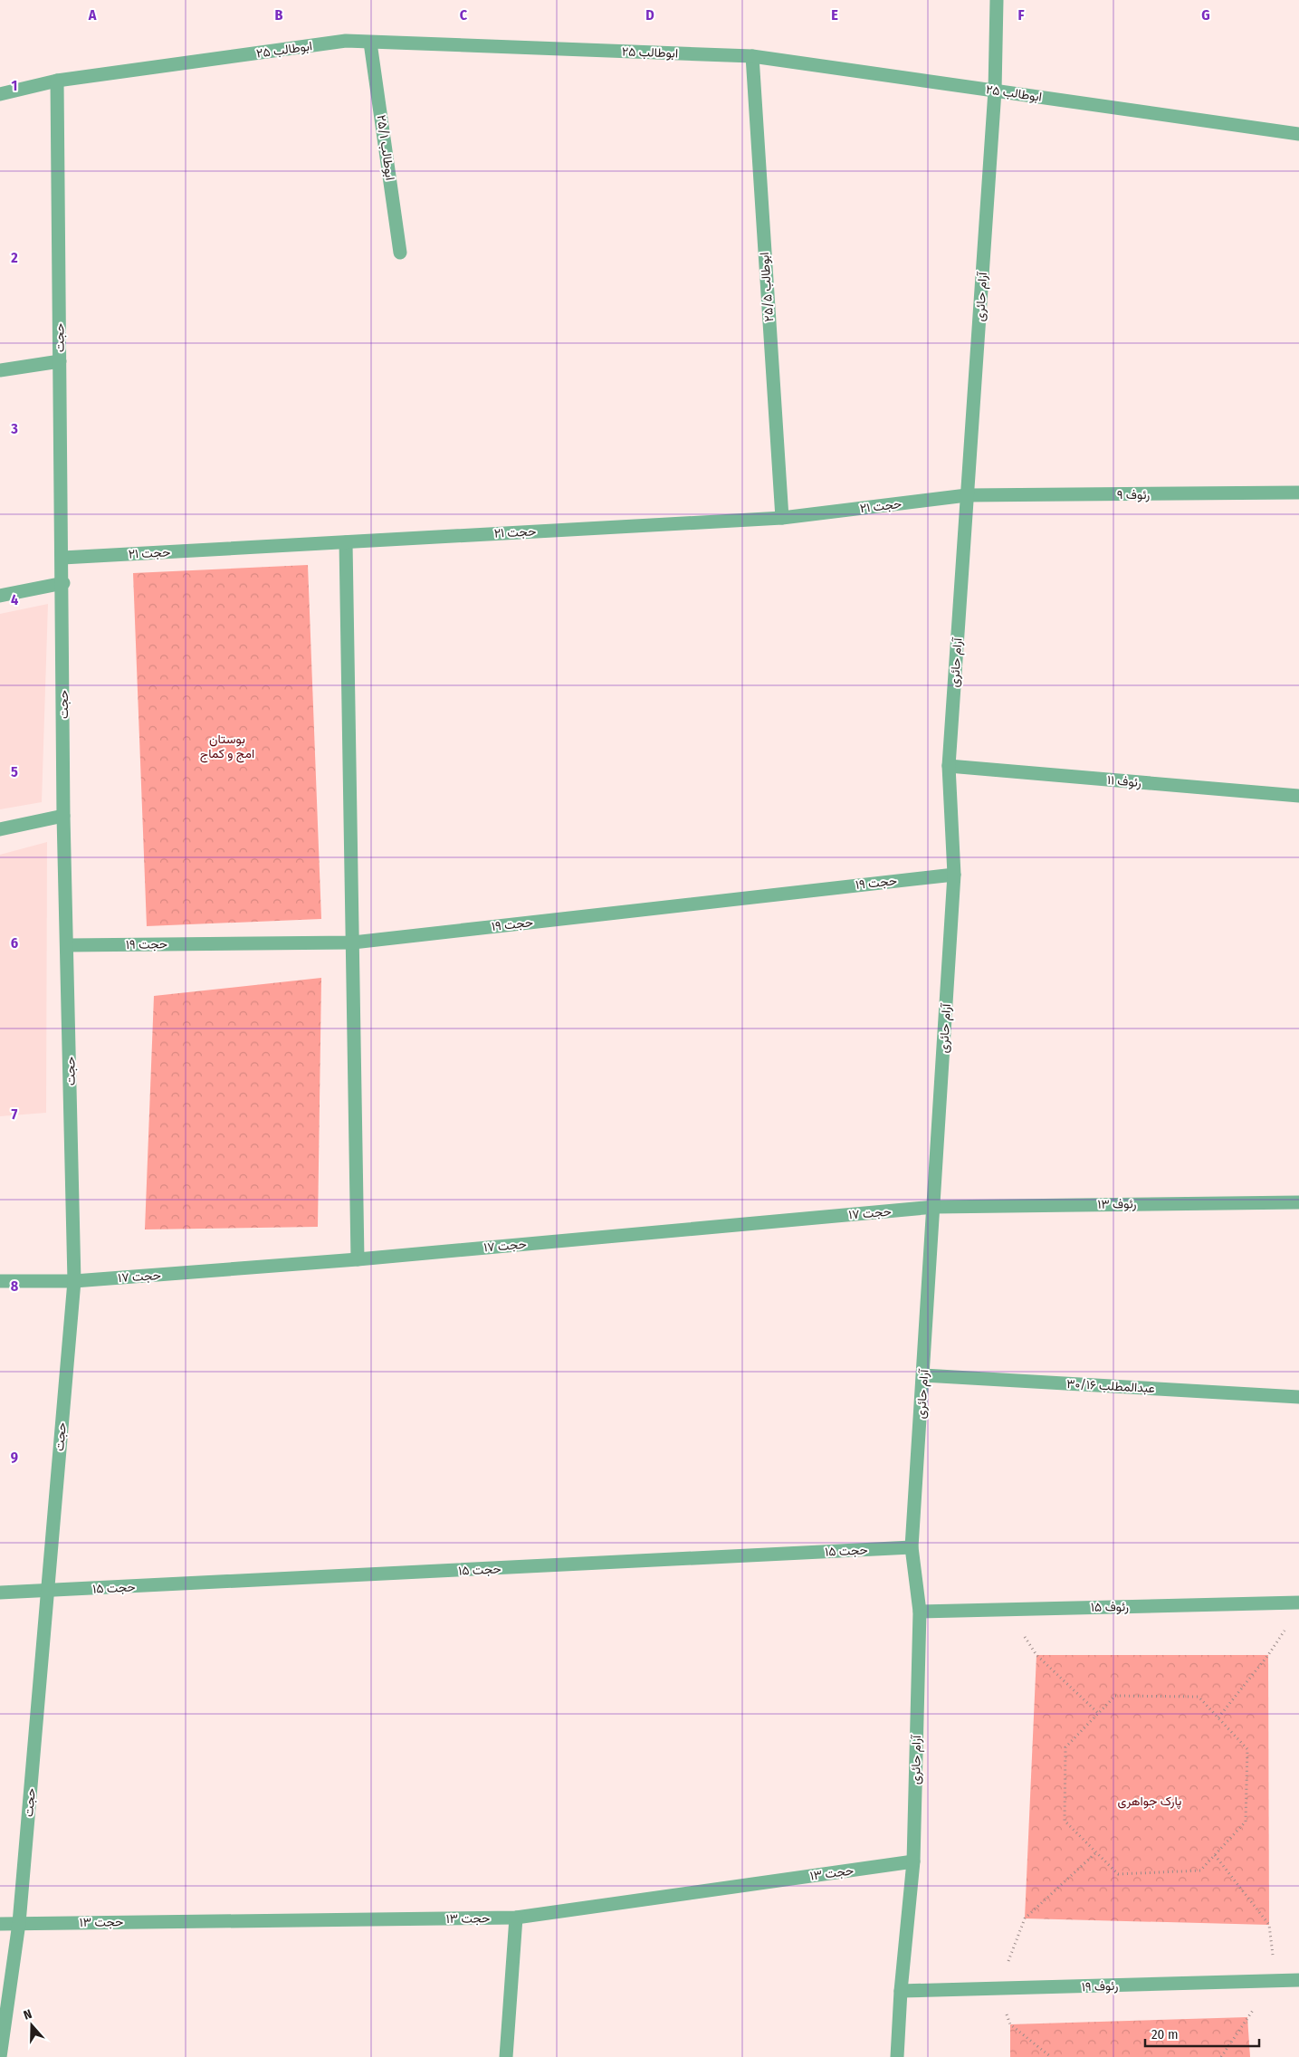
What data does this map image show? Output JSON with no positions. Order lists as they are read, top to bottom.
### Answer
{
  "streets": {
    "street": [
      "ابوطالب ۲۵",
      "ابوطالب ۲۵/۱",
      "ابوطالب ۲۵/۵",
      "آرام حائری",
      "حجت",
      "رئوف ۹",
      "حجت ۲۱",
      "رئوف ۱۱",
      "حجت ۱۹",
      "رئوف ۱۳",
      "حجت ۱۷",
      "عبدالمطلب ۳۰/۱۶",
      "حجت ۱۵",
      "رئوف ۱۵",
      "حجت ۱۳",
      "رئوف ۱۹"
    ]
  },
  "crossings": [
    ["ابوطالب ۲۵", "ابوطالب ۲۵/۱"],
    ["ابوطالب ۲۵", "ابوطالب ۲۵/۵"],
    ["ابوطالب ۲۵", "آرام حائری"],
    ["ابوطالب ۲۵", "حجت"],
    ["ابوطالب ۲۵/۵", "حجت ۲۱"],
    ["آرام حائری", "رئوف ۹"],
    ["آرام حائری", "حجت ۲۱"],
    ["آرام حائری", "رئوف ۱۱"],
    ["آرام حائری", "حجت ۱۹"],
    ["آرام حائری", "رئوف ۱۳"],
    ["آرام حائری", "حجت ۱۷"],
    ["آرام حائری", "عبدالمطلب ۳۰/۱۶"],
    ["آرام حائری", "حجت ۱۵"],
    ["آرام حائری", "رئوف ۱۵"],
    ["آرام حائری", "حجت ۱۳"],
    ["آرام حائری", "رئوف ۱۹"],
    ["حجت", "حجت ۲۱"],
    ["حجت", "حجت ۱۹"],
    ["حجت", "حجت ۱۷"],
    ["حجت", "حجت ۱۵"],
    ["حجت", "حجت ۱۳"],
    ["رئوف ۹", "حجت ۲۱"],
    ["رئوف ۱۳", "حجت ۱۷"]
  ],
  "parks": ["بوستان امج و کماج", "پارک جواهری"],
  "scale_bar": "20 m",
  "north": "top",
  "grid": {
    "columns": [
      "A",
      "B",
      "C",
      "D",
      "E",
      "F",
      "G"
    ],
    "rows": [
      "1",
      "2",
      "3",
      "4",
      "5",
      "6",
      "7",
      "8",
      "9"
    ]
  }
}
